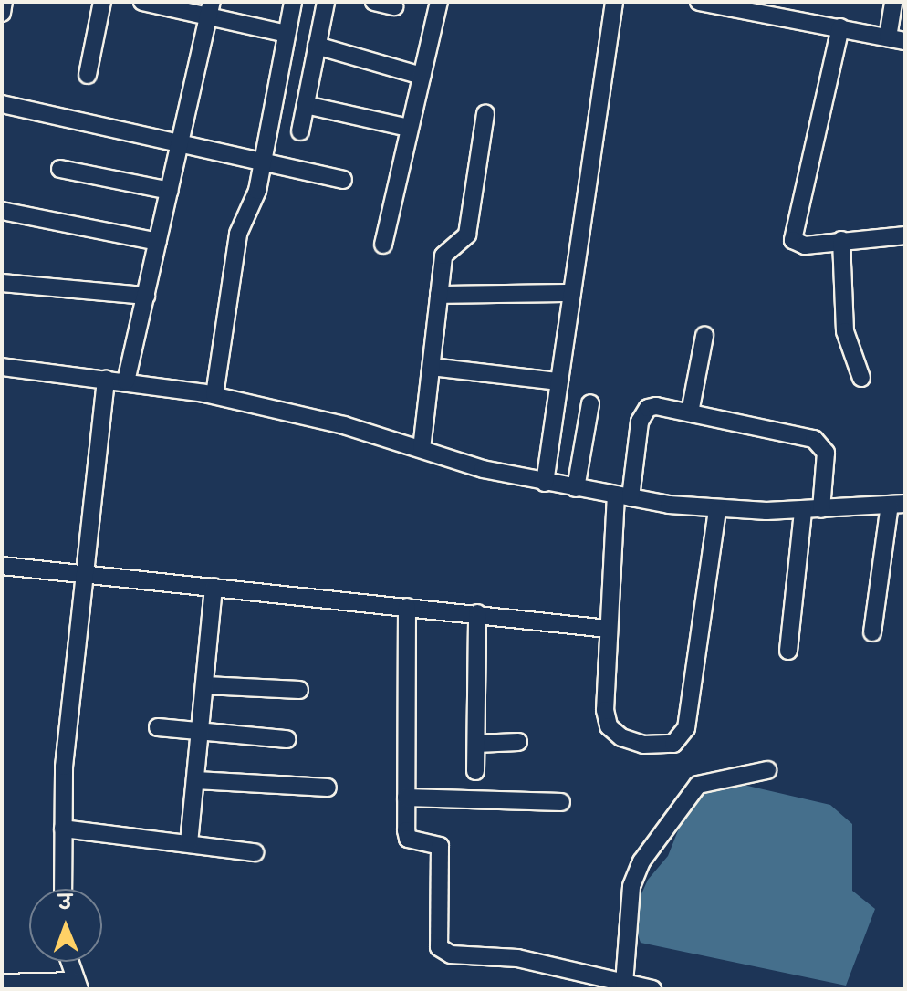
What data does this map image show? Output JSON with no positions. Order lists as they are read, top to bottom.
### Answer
{
  "north": "top"
}
